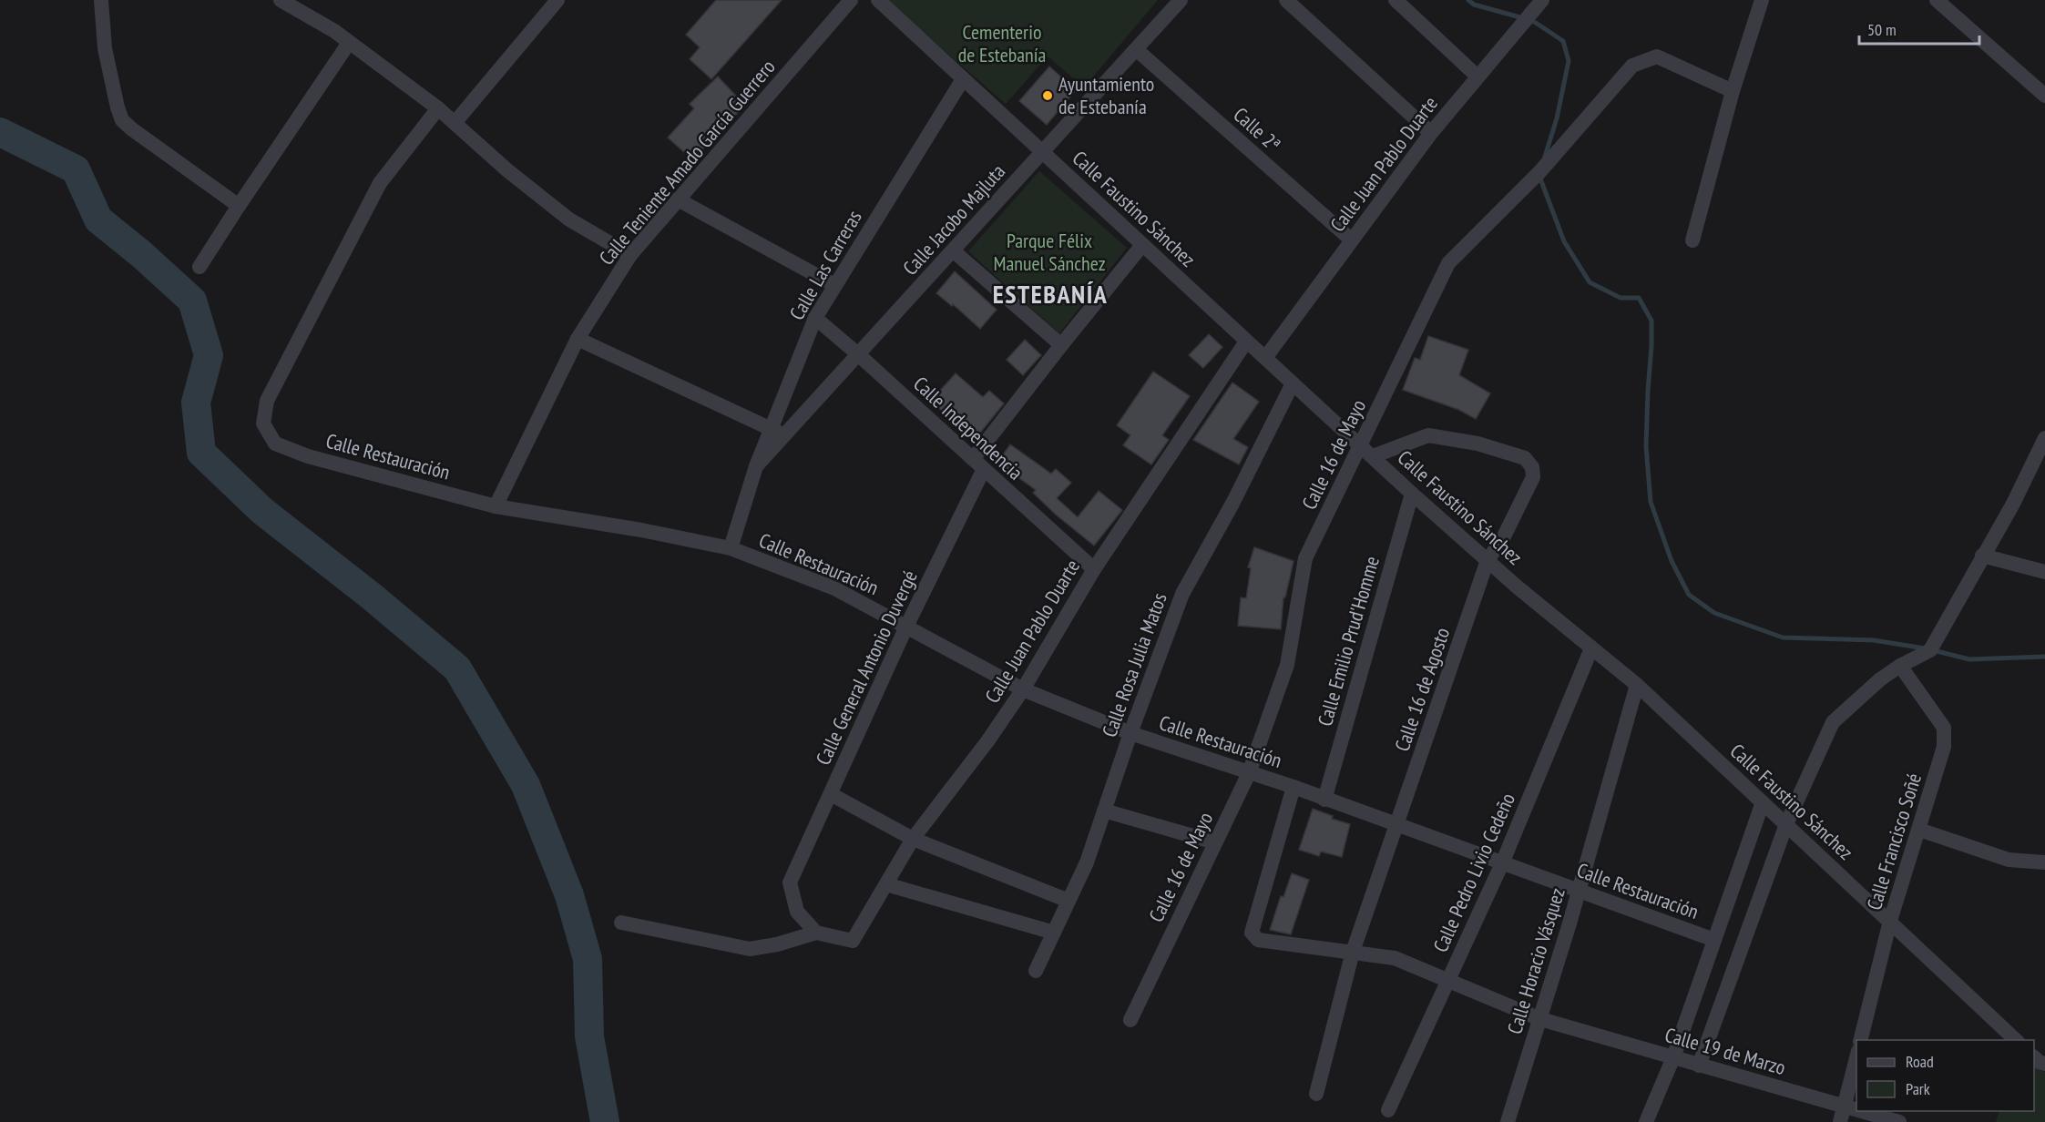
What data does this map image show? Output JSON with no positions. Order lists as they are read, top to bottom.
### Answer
{
  "streets": {
    "street": [
      "Calle 2ª",
      "Calle Teniente Amado García Guerrero",
      "Calle Juan Pablo Duarte",
      "Calle Faustino Sánchez",
      "Calle Jacobo Majluta",
      "Calle Las Carreras",
      "Calle Independencia",
      "Calle 16 de Mayo",
      "Calle Restauración",
      "Calle Emilio Prud'Homme",
      "Calle Rosa Julia Matos",
      "Calle General Antonio Duvergé",
      "Calle 16 de Agosto",
      "Calle Francisco Soñé",
      "Calle Pedro Livio Cedeño",
      "Calle Horacio Vásquez",
      "Calle 19 de Marzo"
    ]
  },
  "crossings": [
    ["Calle 2ª", "Calle Juan Pablo Duarte"],
    ["Calle 2ª", "Calle Jacobo Majluta"],
    ["Calle Teniente Amado García Guerrero", "Calle Restauración"],
    ["Calle Juan Pablo Duarte", "Calle Faustino Sánchez"],
    ["Calle Juan Pablo Duarte", "Calle Independencia"],
    ["Calle Juan Pablo Duarte", "Calle Restauración"],
    ["Calle Juan Pablo Duarte", "Calle General Antonio Duvergé"],
    ["Calle Faustino Sánchez", "Calle Jacobo Majluta"],
    ["Calle Faustino Sánchez", "Calle Las Carreras"],
    ["Calle Faustino Sánchez", "Calle 16 de Mayo"],
    ["Calle Faustino Sánchez", "Calle Emilio Prud'Homme"],
    ["Calle Faustino Sánchez", "Calle Rosa Julia Matos"],
    ["Calle Faustino Sánchez", "Calle General Antonio Duvergé"],
    ["Calle Faustino Sánchez", "Calle 16 de Agosto"],
    ["Calle Faustino Sánchez", "Calle Francisco Soñé"],
    ["Calle Faustino Sánchez", "Calle Pedro Livio Cedeño"],
    ["Calle Faustino Sánchez", "Calle Horacio Vásquez"],
    ["Calle Jacobo Majluta", "Calle Las Carreras"],
    ["Calle Jacobo Majluta", "Calle Independencia"],
    ["Calle Jacobo Majluta", "Calle Restauración"],
    ["Calle Las Carreras", "Calle Independencia"],
    ["Calle Independencia", "Calle General Antonio Duvergé"],
    ["Calle 16 de Mayo", "Calle Restauración"],
    ["Calle Restauración", "Calle Emilio Prud'Homme"],
    ["Calle Restauración", "Calle Rosa Julia Matos"],
    ["Calle Restauración", "Calle General Antonio Duvergé"],
    ["Calle Restauración", "Calle 16 de Agosto"],
    ["Calle Restauración", "Calle Pedro Livio Cedeño"],
    ["Calle Restauración", "Calle Horacio Vásquez"],
    ["Calle Restauración", "Calle 19 de Marzo"],
    ["Calle 16 de Agosto", "Calle 19 de Marzo"],
    ["Calle Pedro Livio Cedeño", "Calle 19 de Marzo"],
    ["Calle Horacio Vásquez", "Calle 19 de Marzo"]
  ],
  "districts": ["ESTEBANÍA"],
  "parks": ["Cementerio de Estebanía", "Parque Félix Manuel Sánchez"],
  "places": ["Ayuntamiento de Estebanía"],
  "legend": ["Road", "Park"],
  "scale_bar": "50 m"
}
